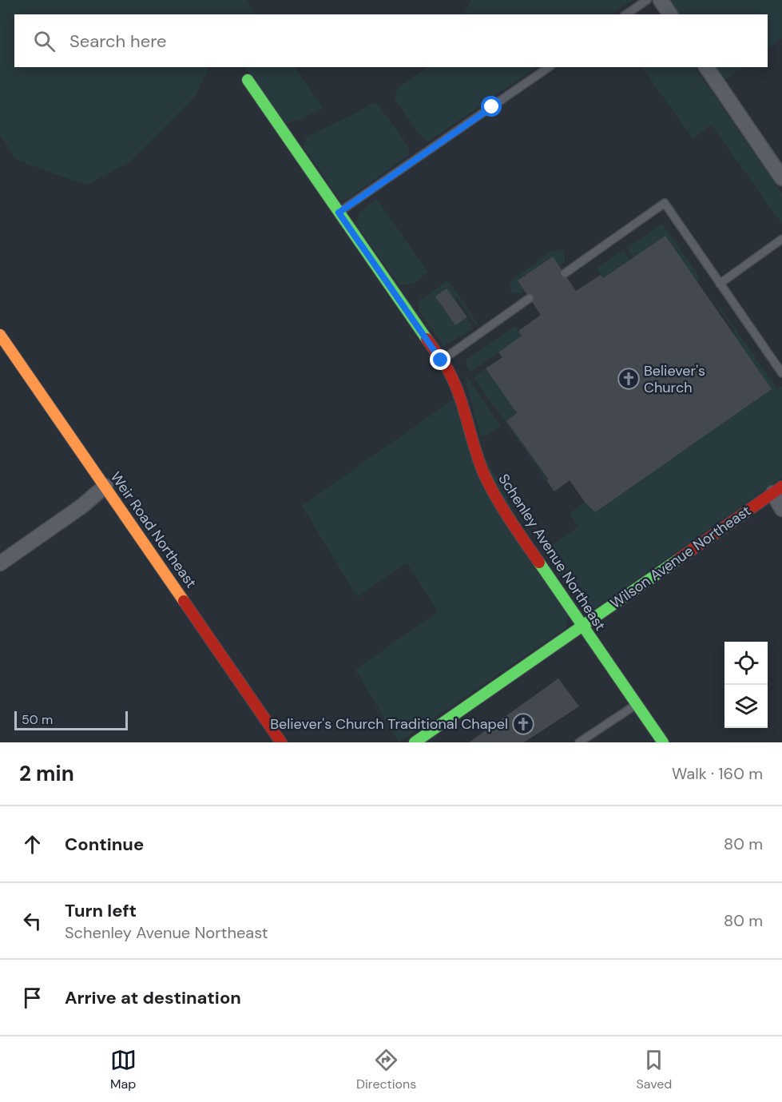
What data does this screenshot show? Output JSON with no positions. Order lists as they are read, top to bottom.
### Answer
{
  "streets": {
    "street": ["Weir Road Northeast", "Schenley Avenue Northeast", "Wilson Avenue Northeast"]
  },
  "crossings": [
    ["Schenley Avenue Northeast", "Wilson Avenue Northeast"]
  ],
  "places": {
    "church": ["Believer's Church", "Believer's Church Traditional Chapel"]
  },
  "scale_bar": "50 m",
  "page": {
    "search": "Search here",
    "scale": "50 m",
    "heading": ["2 min", "Walk · 160 m"],
    "list": [
      ["Continue", "80 m"],
      ["Turn left", "Schenley Avenue Northeast", "80 m"],
      "Arrive at destination"
    ],
    "nav": ["Map", "Directions", "Saved"]
  }
}
